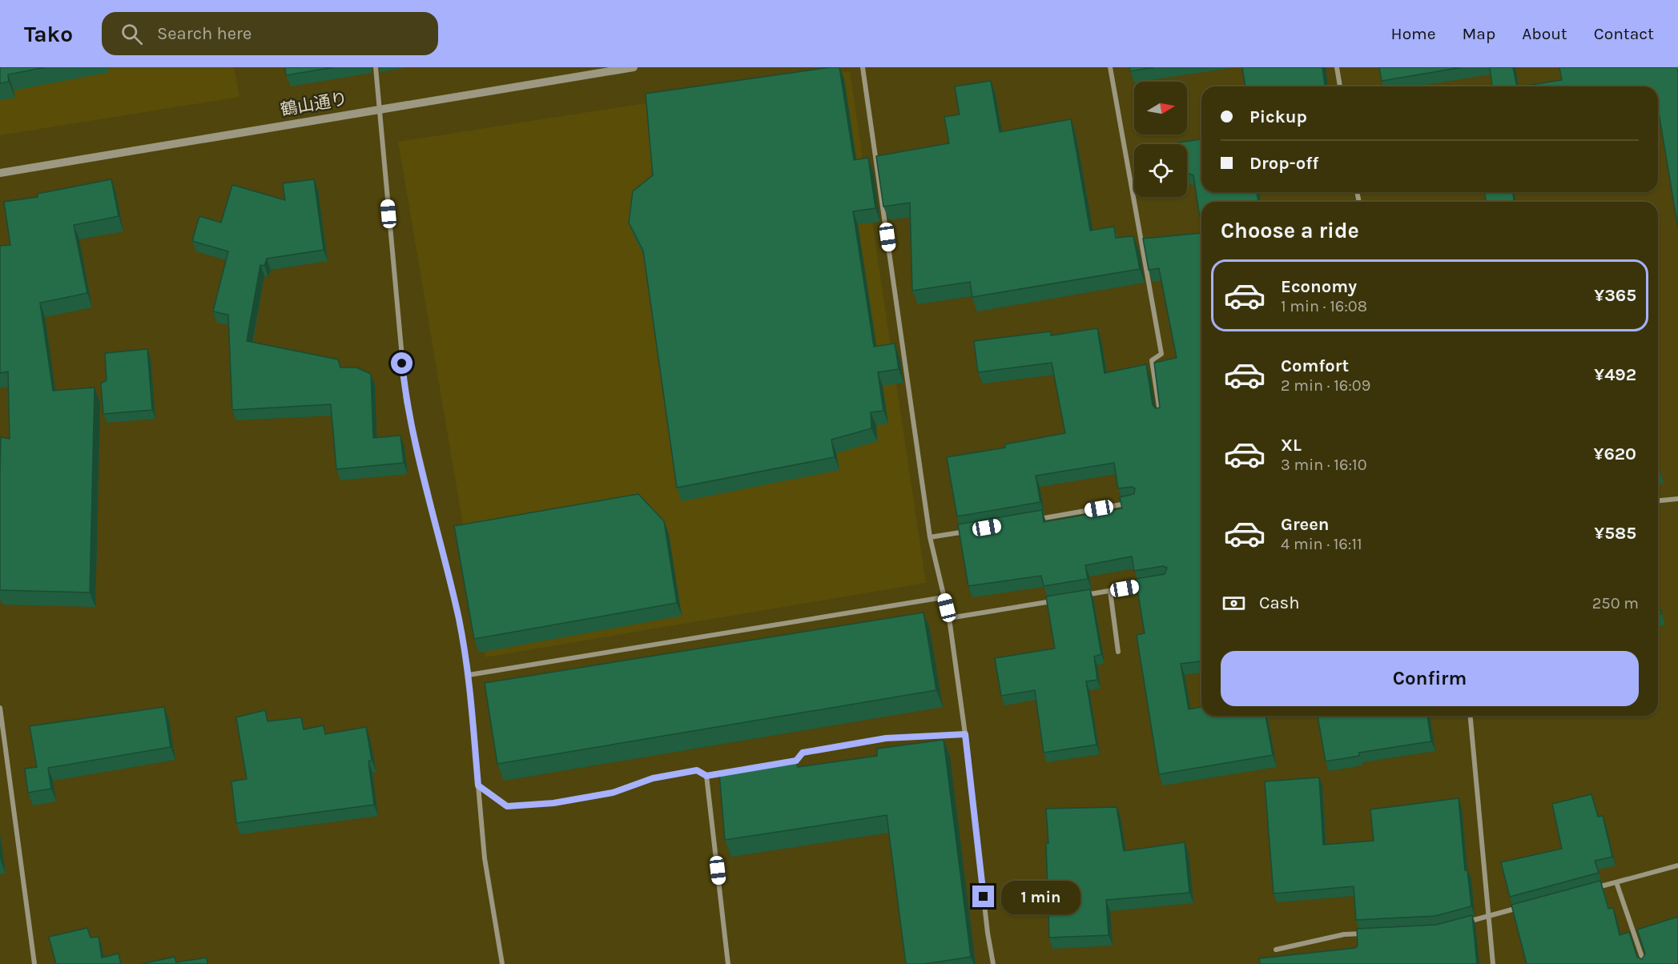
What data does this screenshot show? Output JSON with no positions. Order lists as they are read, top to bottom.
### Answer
{
  "streets": {
    "street": ["鶴山通り"]
  },
  "north": "right",
  "page": {
    "header": "Tako",
    "search": "Search here",
    "nav": [
      "Home",
      "Map",
      "About",
      "Contact"
    ],
    "banner": ["Pickup", "Drop-off"],
    "heading": "Choose a ride",
    "list": [
      {
        "name": "Economy",
        "note": "1 min · 16:08",
        "value": "¥365"
      },
      {
        "name": "Comfort",
        "note": "2 min · 16:09",
        "value": "¥492"
      },
      {
        "name": "XL",
        "note": "3 min · 16:10",
        "value": "¥620"
      },
      {
        "name": "Green",
        "note": "4 min · 16:11",
        "value": "¥585"
      }
    ],
    "pay": ["Cash", "250 m"],
    "buttons": "Confirm",
    "bubble": "1 min"
  }
}
